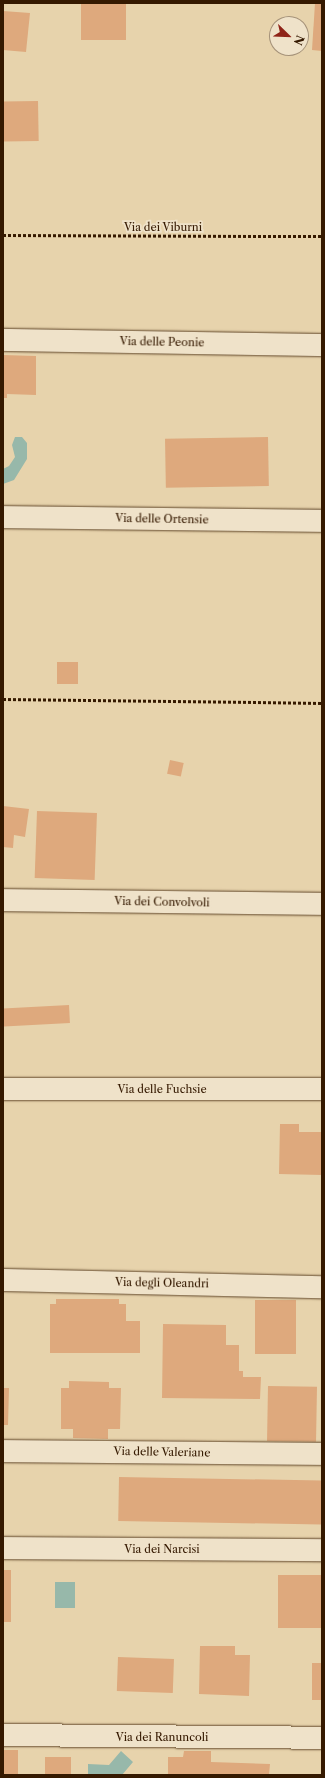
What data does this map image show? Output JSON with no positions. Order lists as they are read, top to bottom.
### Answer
{
  "streets": {
    "street": [
      "Via delle Peonie",
      "Via delle Ortensie",
      "Via dei Convolvoli",
      "Via delle Fuchsie",
      "Via degli Oleandri",
      "Via delle Valeriane",
      "Via dei Narcisi",
      "Via dei Ranuncoli"
    ],
    "path": ["Via dei Viburni"]
  },
  "north": "bottom right"
}
